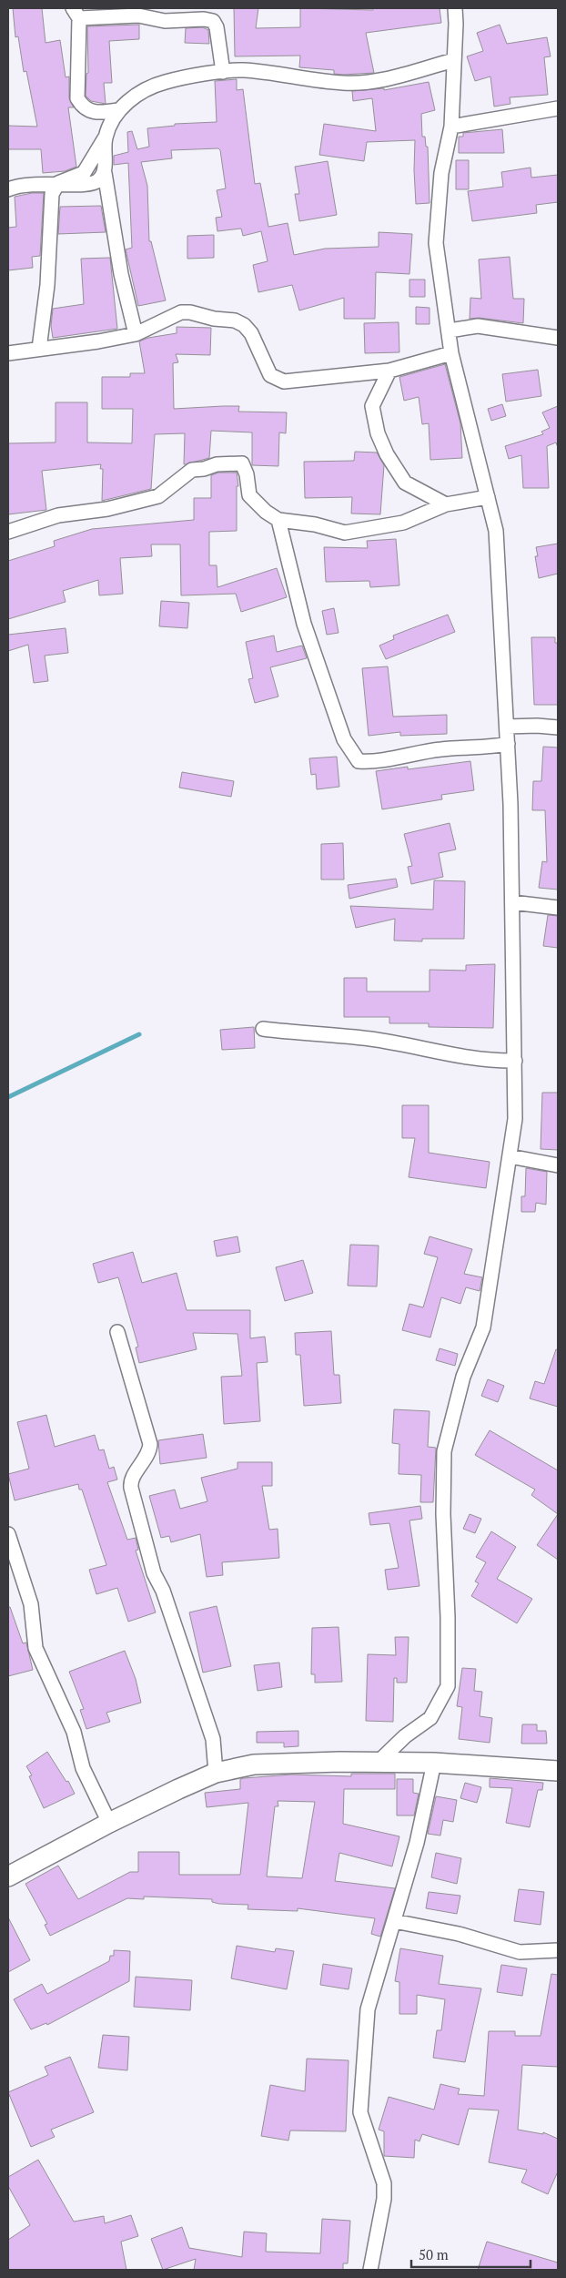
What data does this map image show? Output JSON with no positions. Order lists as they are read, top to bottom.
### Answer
{
  "scale_bar": "50 m"
}
